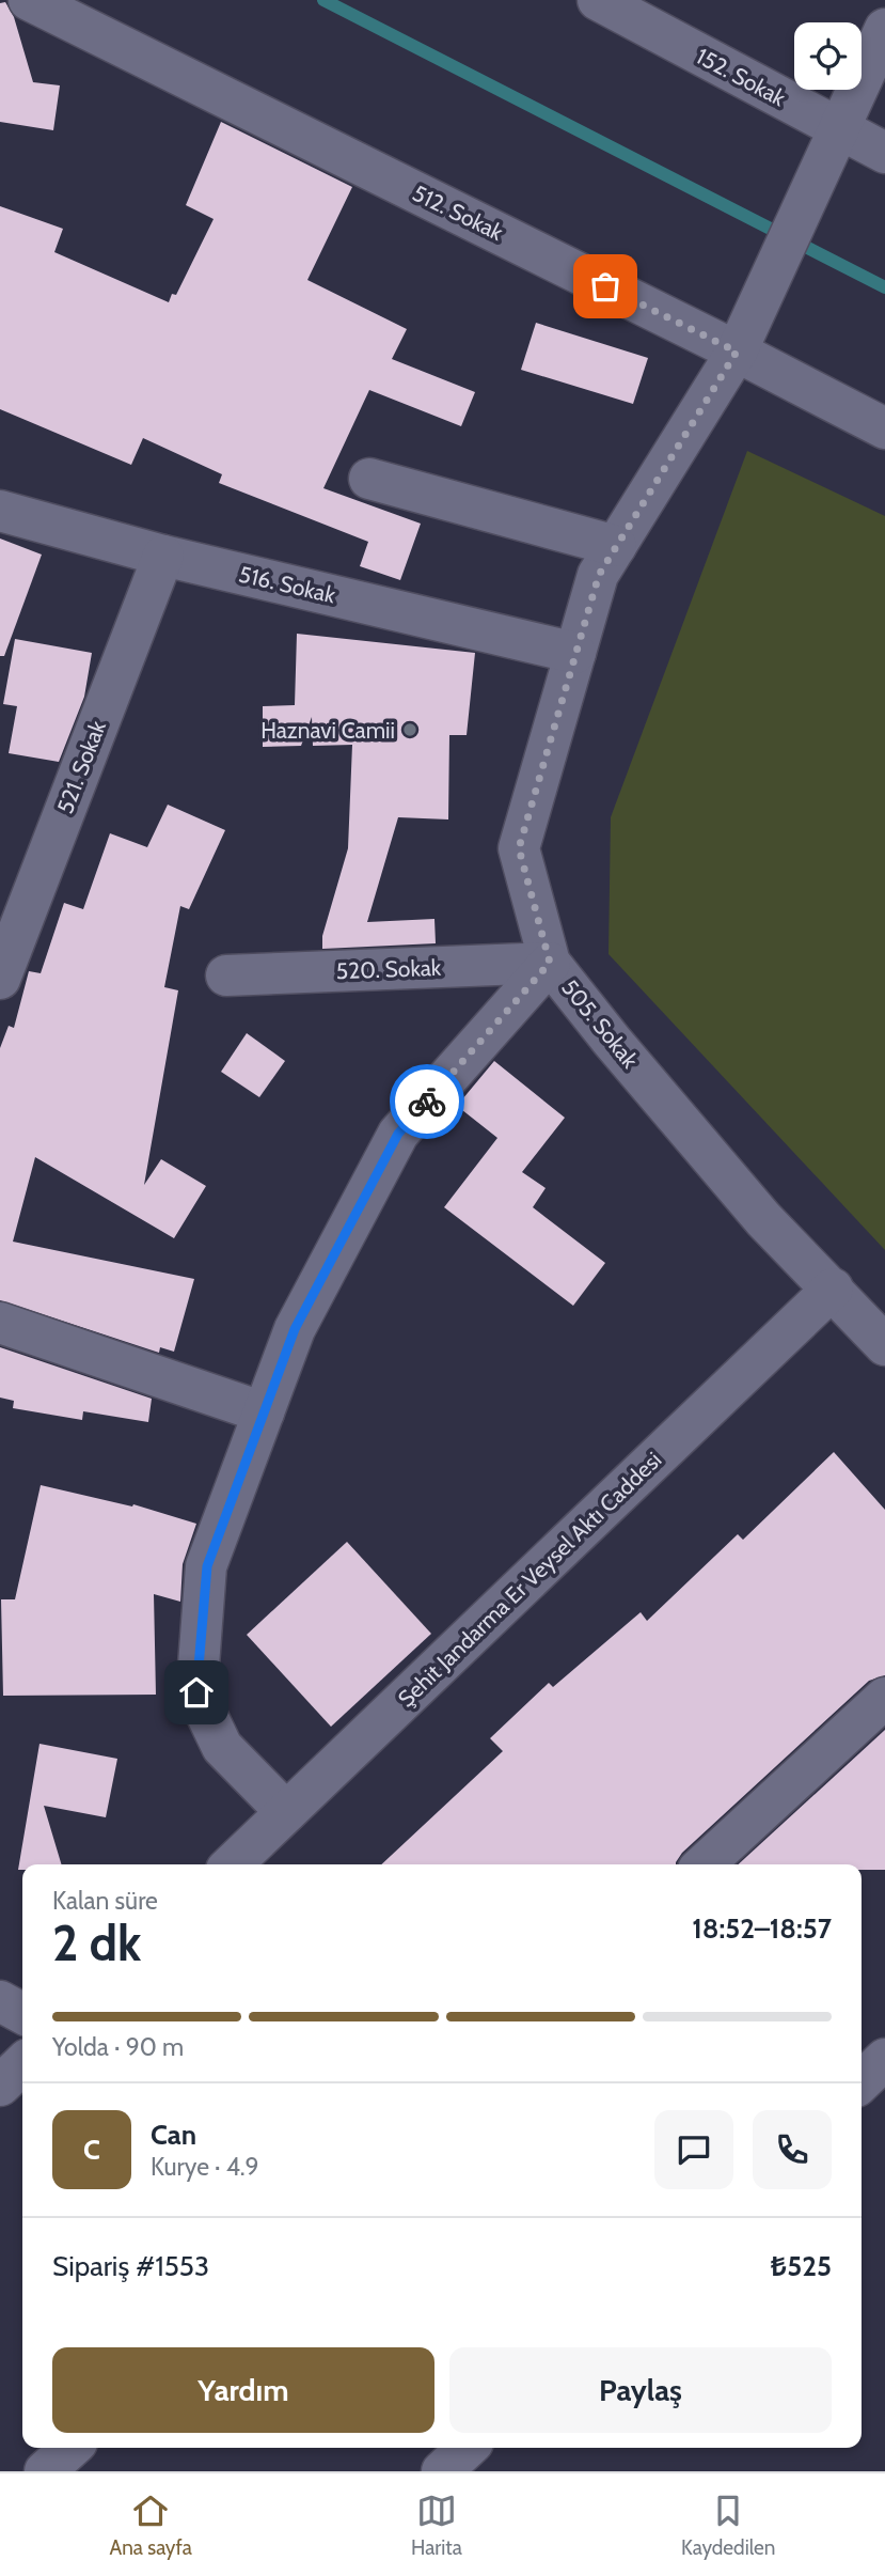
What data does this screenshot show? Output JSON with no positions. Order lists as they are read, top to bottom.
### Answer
{
  "streets": {
    "street": [
      "152. Sokak",
      "512. Sokak",
      "516. Sokak",
      "521. Sokak",
      "520. Sokak",
      "505. Sokak",
      "Şehit Jandarma Er Veysel Aktı Caddesi"
    ]
  },
  "crossings": [
    ["152. Sokak", "505. Sokak"],
    ["512. Sokak", "505. Sokak"],
    ["516. Sokak", "521. Sokak"],
    ["516. Sokak", "505. Sokak"],
    ["520. Sokak", "505. Sokak"],
    ["505. Sokak", "Şehit Jandarma Er Veysel Aktı Caddesi"]
  ],
  "places": ["Haznavi Camii"],
  "page": {
    "heading": ["2 dk", "Kalan süre", "18:52–18:57"],
    "panel": [
      "Can",
      "Kurye · 4.9",
      "Sipariş #1553",
      "₺525"
    ],
    "bar": "Yolda · 90 m",
    "round": "C",
    "buttons": ["Yardım", "Paylaş"],
    "tabs": ["Ana sayfa", "Harita", "Kaydedilen"]
  }
}
